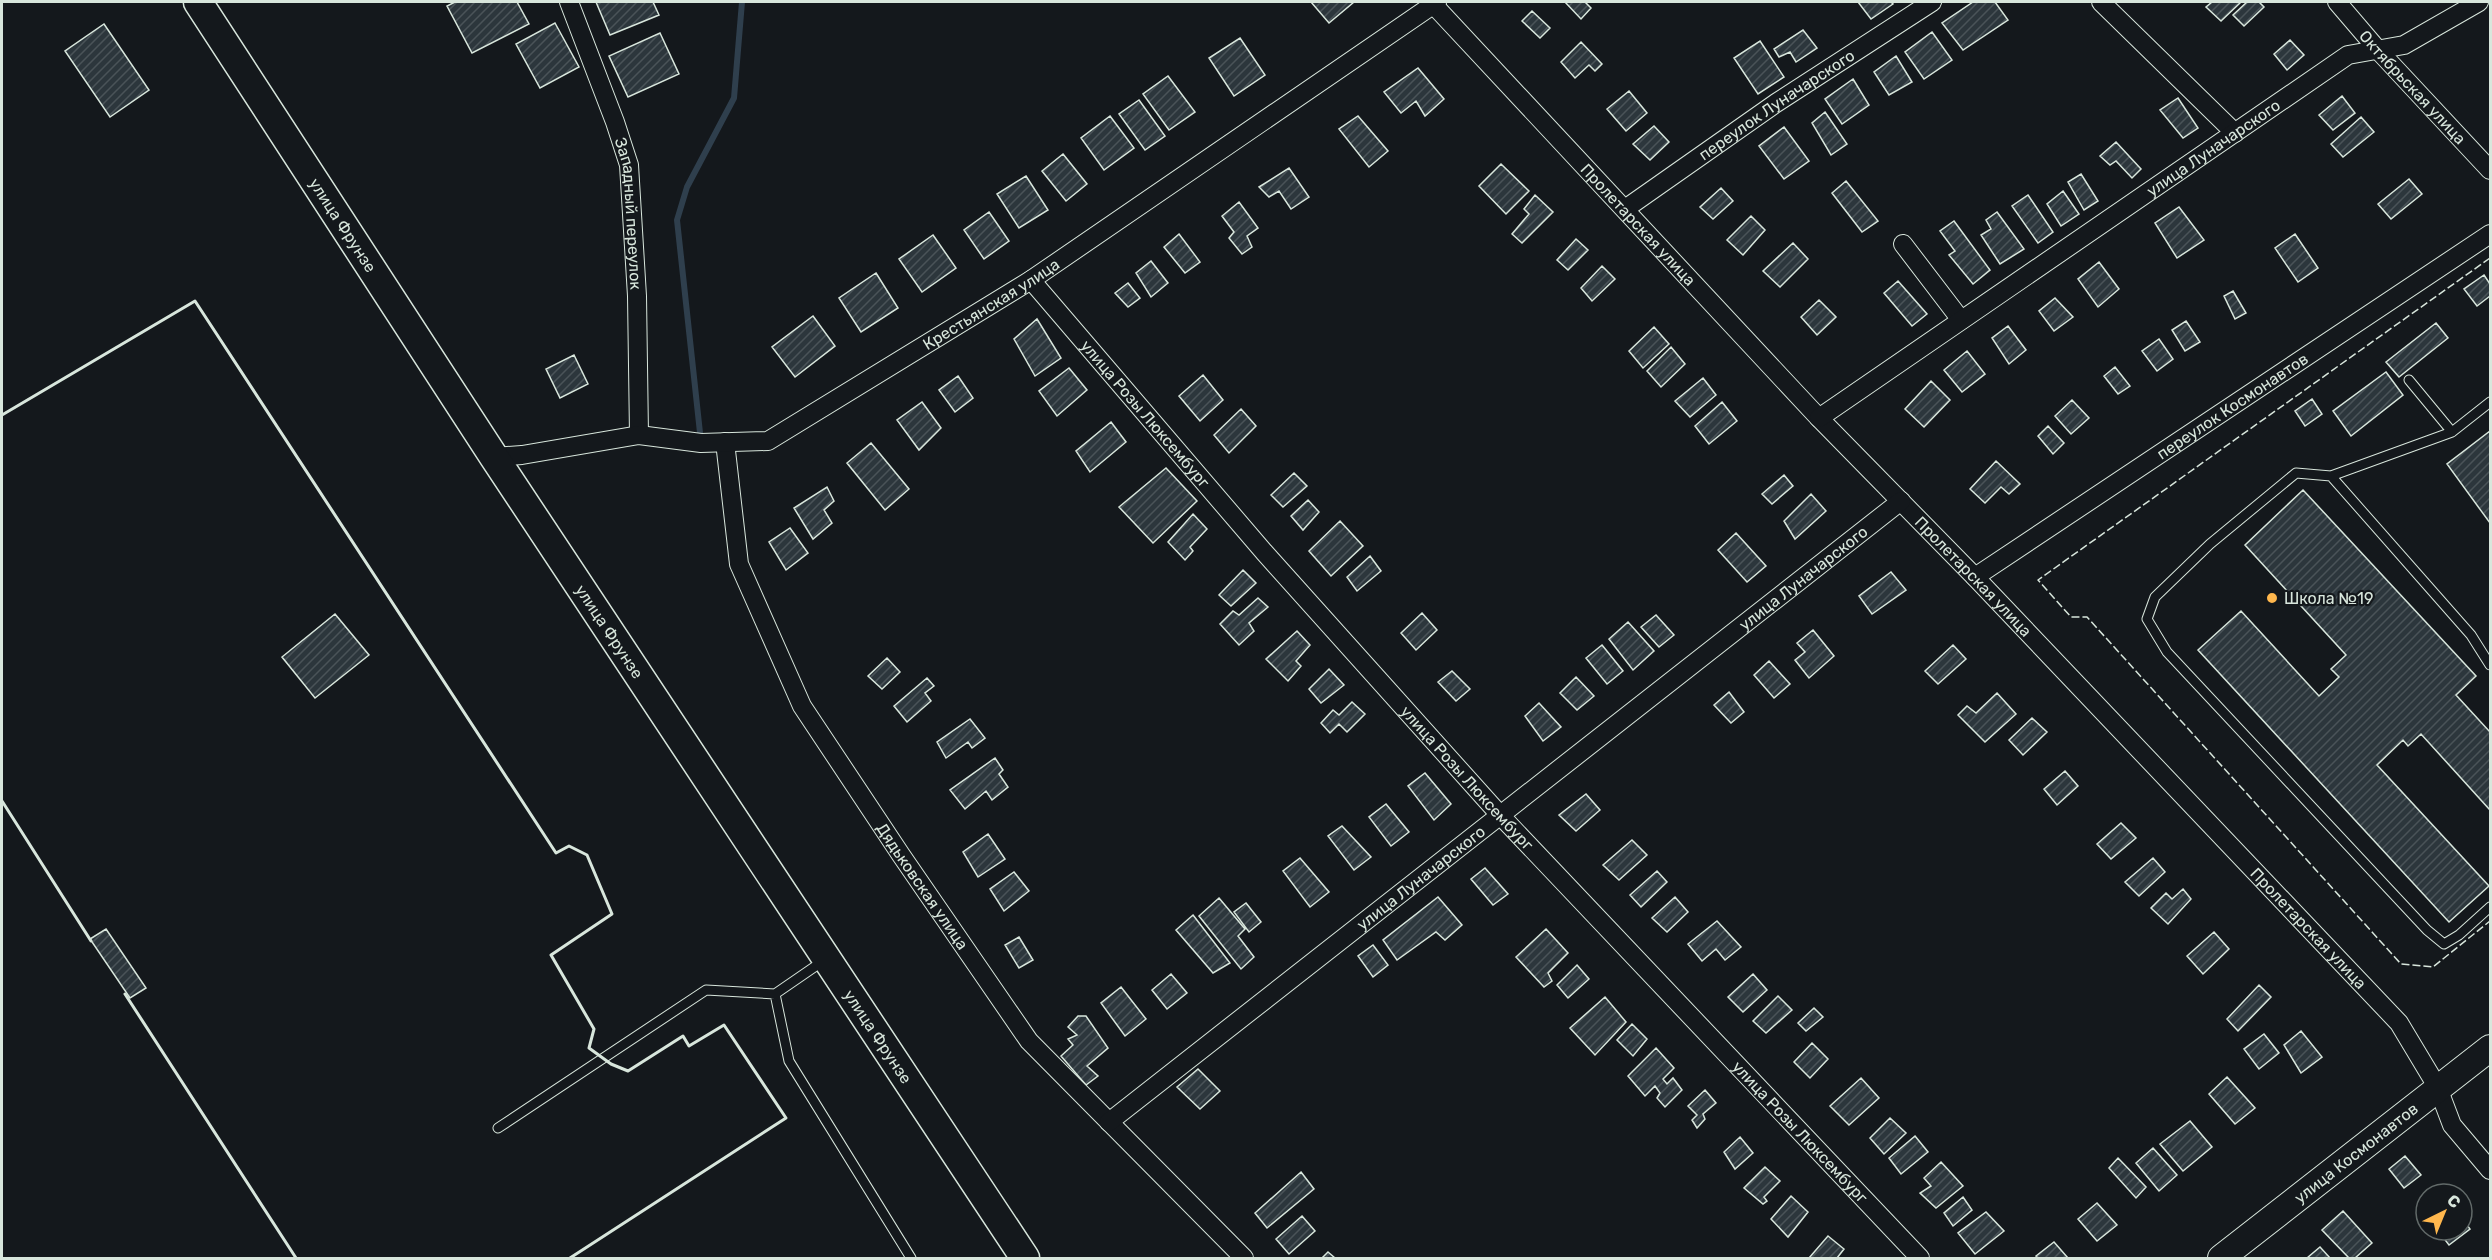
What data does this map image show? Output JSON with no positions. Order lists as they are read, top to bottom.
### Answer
{
  "streets": {
    "main road": ["улица Фрунзе"],
    "street": [
      "Октябрьская улица",
      "переулок Луначарского",
      "улица Луначарского",
      "Западный переулок",
      "Пролетарская улица",
      "Крестьянская улица",
      "переулок Космонавтов",
      "улица Розы Люксембург",
      "Дядьковская улица",
      "улица Космонавтов"
    ]
  },
  "crossings": [
    ["Октябрьская улица", "улица Луначарского"],
    ["переулок Луначарского", "Пролетарская улица"],
    ["улица Луначарского", "Пролетарская улица"],
    ["улица Луначарского", "улица Розы Люксембург"],
    ["улица Луначарского", "Дядьковская улица"],
    ["Западный переулок", "Крестьянская улица"],
    ["улица Фрунзе", "Крестьянская улица"],
    ["Пролетарская улица", "Крестьянская улица"],
    ["Пролетарская улица", "переулок Космонавтов"],
    ["Пролетарская улица", "улица Космонавтов"],
    ["Крестьянская улица", "улица Розы Люксембург"],
    ["Крестьянская улица", "Дядьковская улица"]
  ],
  "places": ["Школа №19"],
  "north": "top right"
}
